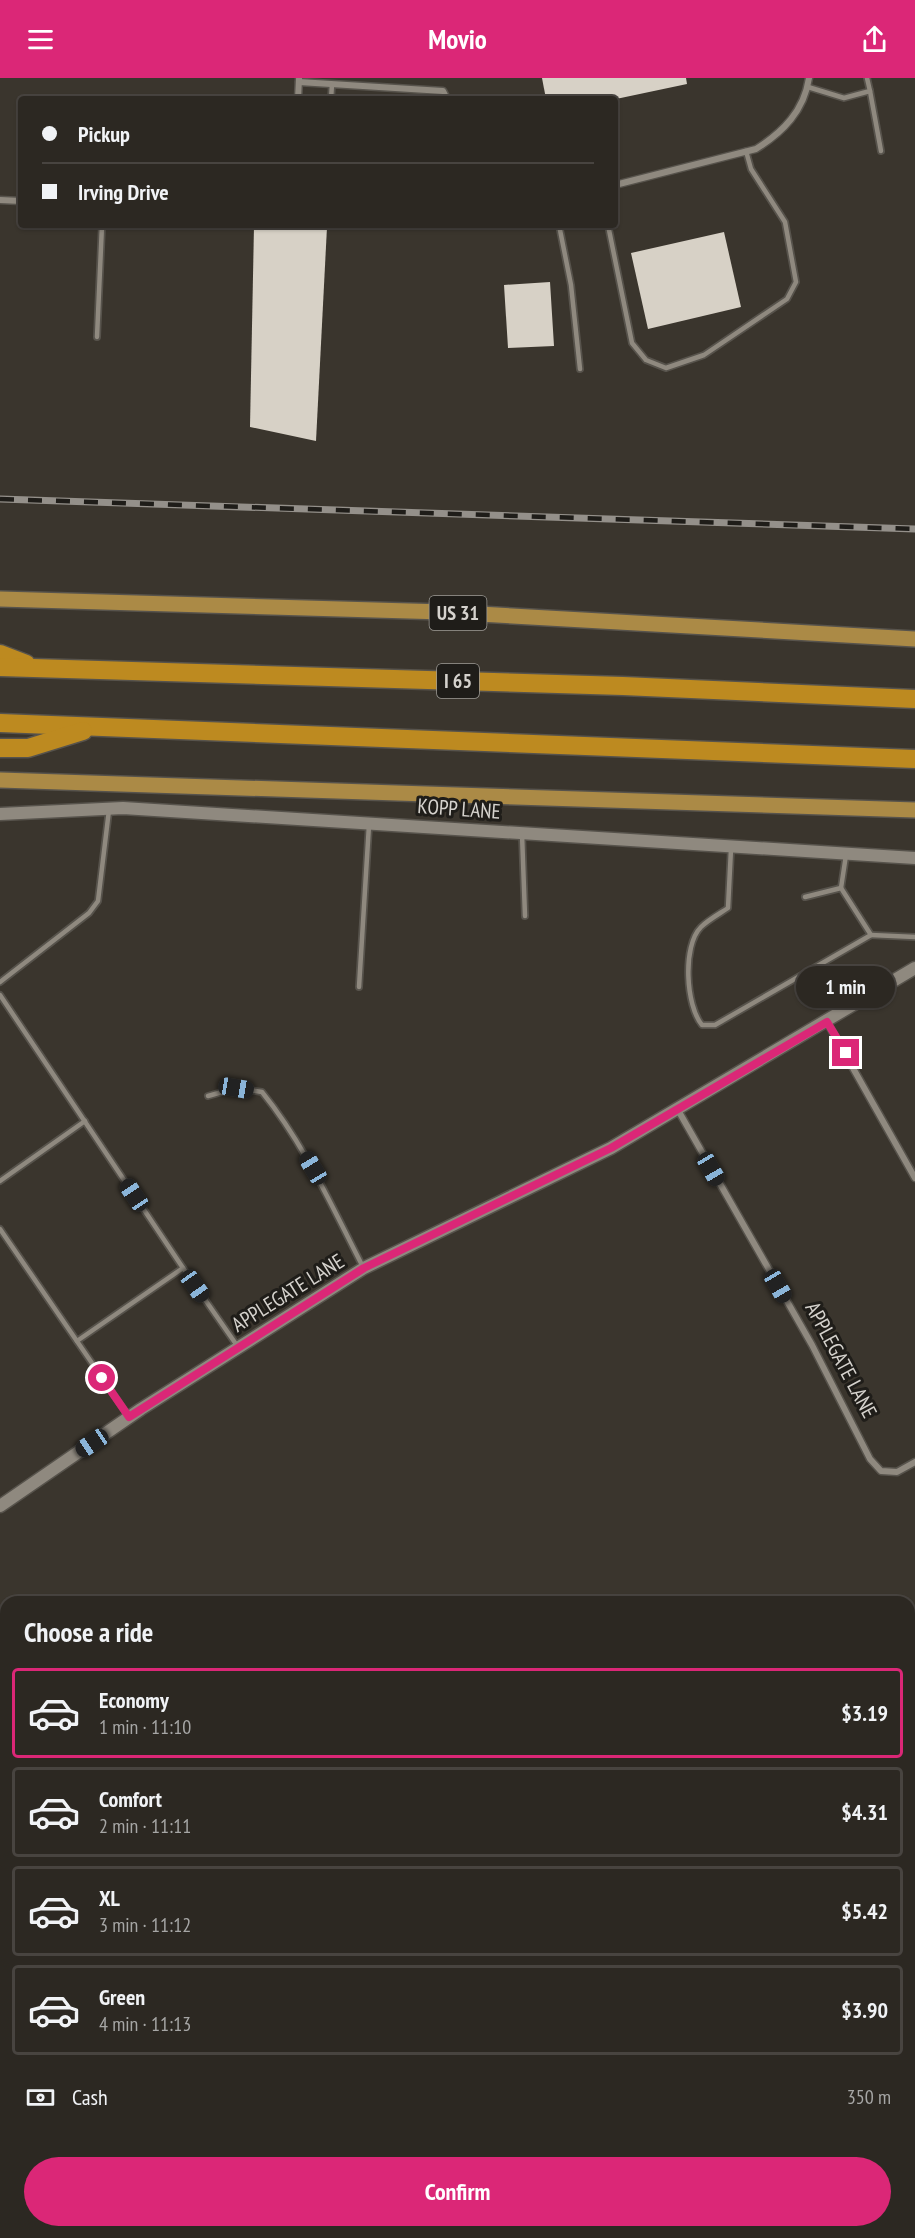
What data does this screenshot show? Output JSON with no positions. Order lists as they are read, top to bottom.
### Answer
{
  "streets": {
    "highway": ["I 65"],
    "main road": ["US 31"],
    "street": ["KOPP LANE", "APPLEGATE LANE"]
  },
  "page": {
    "header": "Movio",
    "banner": ["Pickup", "Irving Drive"],
    "bubble": "1 min",
    "heading": "Choose a ride",
    "list": [
      {
        "name": "Economy",
        "note": "1 min · 11:10",
        "value": "$3.19"
      },
      {
        "name": "Comfort",
        "note": "2 min · 11:11",
        "value": "$4.31"
      },
      {
        "name": "XL",
        "note": "3 min · 11:12",
        "value": "$5.42"
      },
      {
        "name": "Green",
        "note": "4 min · 11:13",
        "value": "$3.90"
      }
    ],
    "pay": ["Cash", "350 m"],
    "buttons": "Confirm"
  }
}
